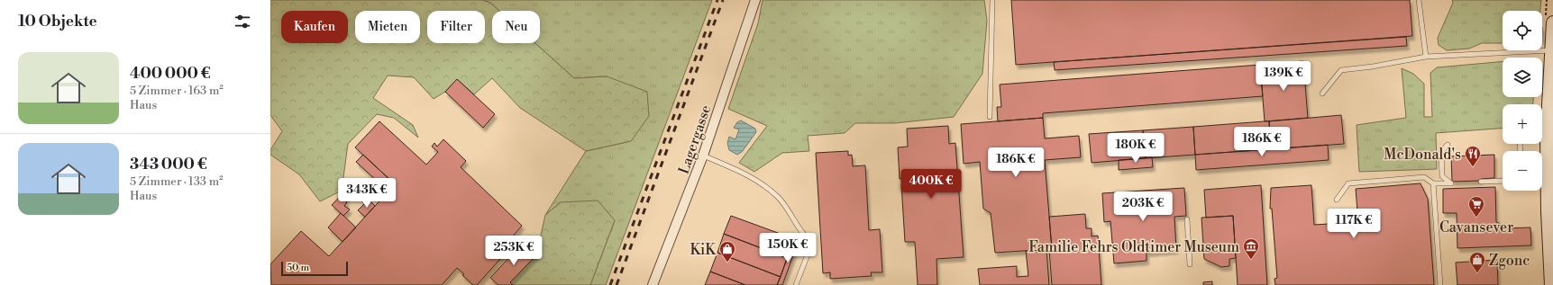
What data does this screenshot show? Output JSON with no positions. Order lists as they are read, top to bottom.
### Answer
{
  "streets": {
    "street": ["Lagergasse"]
  },
  "places": {
    "restaurant": ["McDonald's"],
    "supermarket": ["Cavansever"],
    "museum": ["Familie Fehrs Oldtimer Museum"],
    "shop": ["KiK", "Zgonc"]
  },
  "scale_bar": "50 m",
  "page": {
    "heading": "10 Objekte",
    "map_buttons": ["+", "−"],
    "chip": [
      "Kaufen",
      "Mieten",
      "Filter",
      "Neu"
    ],
    "list": [
      {
        "name": "400 000 €",
        "note": "5 Zimmer · 163 m² · Haus"
      },
      {
        "name": "343 000 €",
        "note": "5 Zimmer · 133 m² · Haus"
      }
    ],
    "price": [
      "139K €",
      "186K €",
      "180K €",
      "186K €",
      "400K €",
      "343K €",
      "203K €",
      "117K €",
      "150K €",
      "253K €"
    ],
    "scale": "50 m"
  }
}
